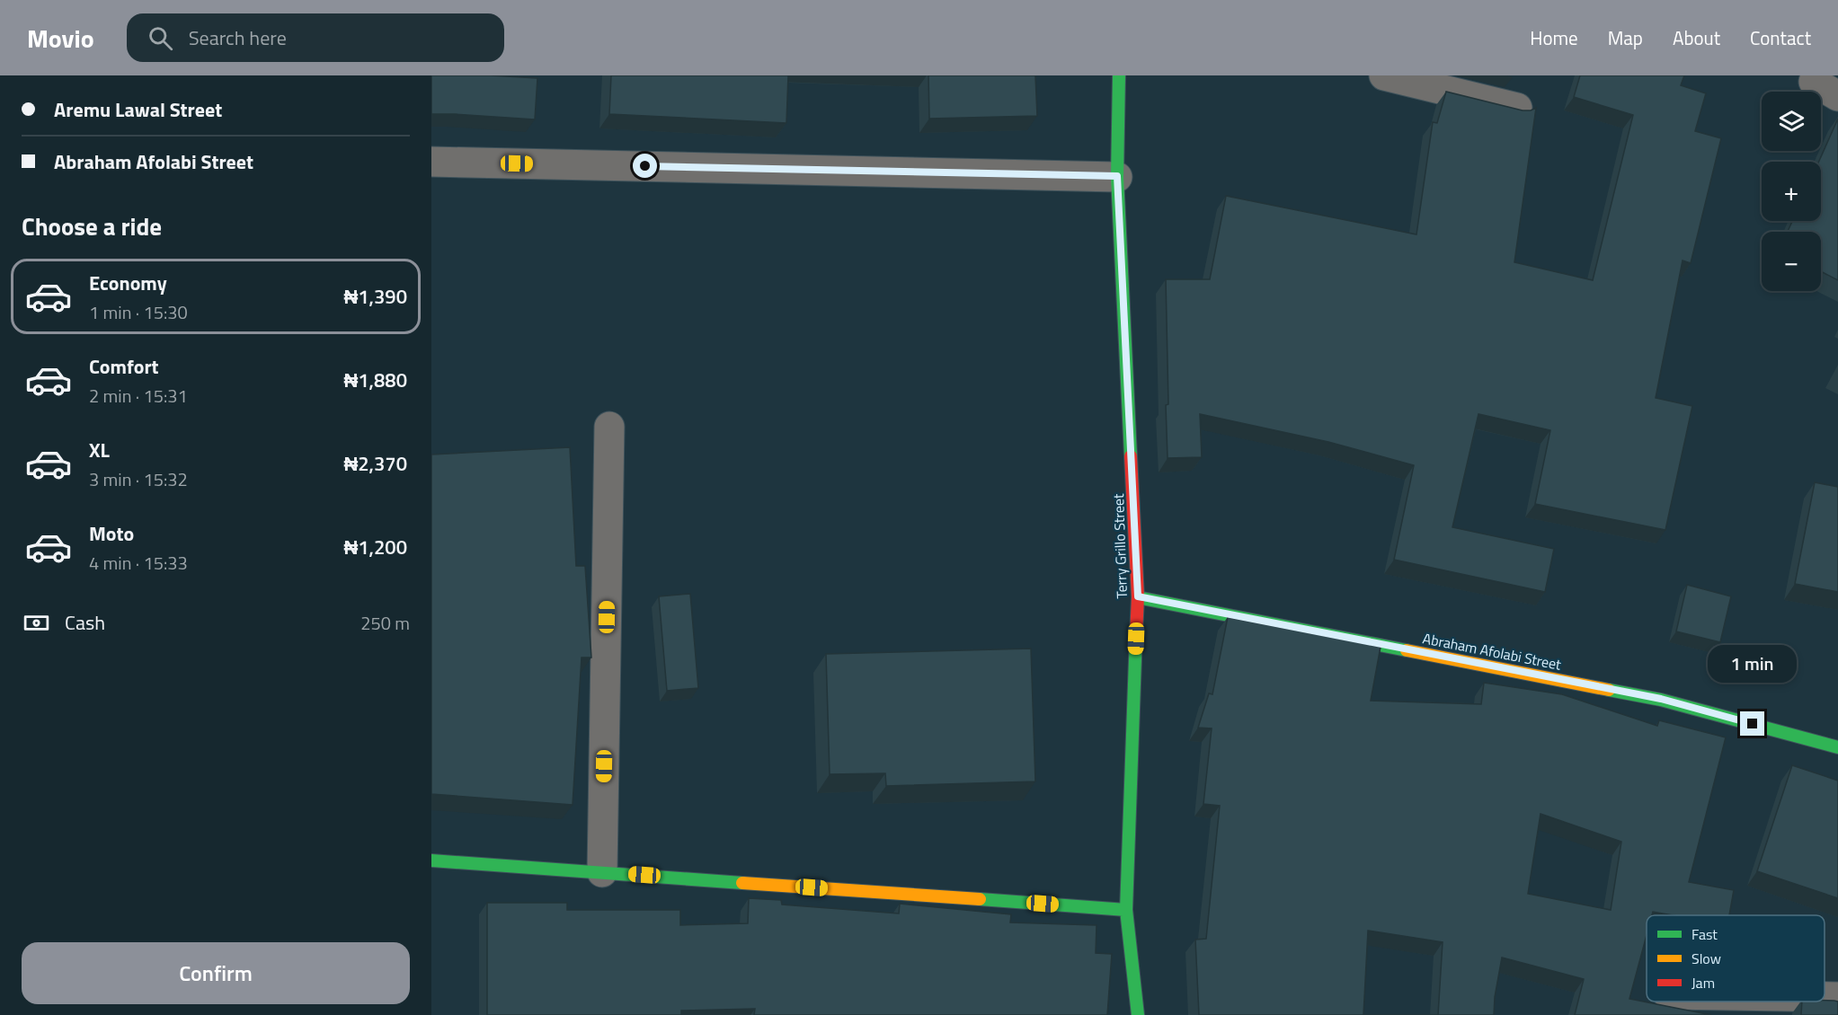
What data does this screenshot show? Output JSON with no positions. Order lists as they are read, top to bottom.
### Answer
{
  "streets": {
    "street": ["Terry Grillo Street", "Abraham Afolabi Street"]
  },
  "crossings": [
    ["Terry Grillo Street", "Abraham Afolabi Street"]
  ],
  "legend": ["Fast", "Slow", "Jam"],
  "page": {
    "header": "Movio",
    "search": "Search here",
    "nav": [
      "Home",
      "Map",
      "About",
      "Contact"
    ],
    "banner": ["Aremu Lawal Street", "Abraham Afolabi Street"],
    "map_buttons": ["+", "−"],
    "heading": "Choose a ride",
    "list": [
      {
        "name": "Economy",
        "note": "1 min · 15:30",
        "value": "₦1,390"
      },
      {
        "name": "Comfort",
        "note": "2 min · 15:31",
        "value": "₦1,880"
      },
      {
        "name": "XL",
        "note": "3 min · 15:32",
        "value": "₦2,370"
      },
      {
        "name": "Moto",
        "note": "4 min · 15:33",
        "value": "₦1,200"
      }
    ],
    "pay": ["Cash", "250 m"],
    "bubble": "1 min",
    "buttons": "Confirm"
  }
}
